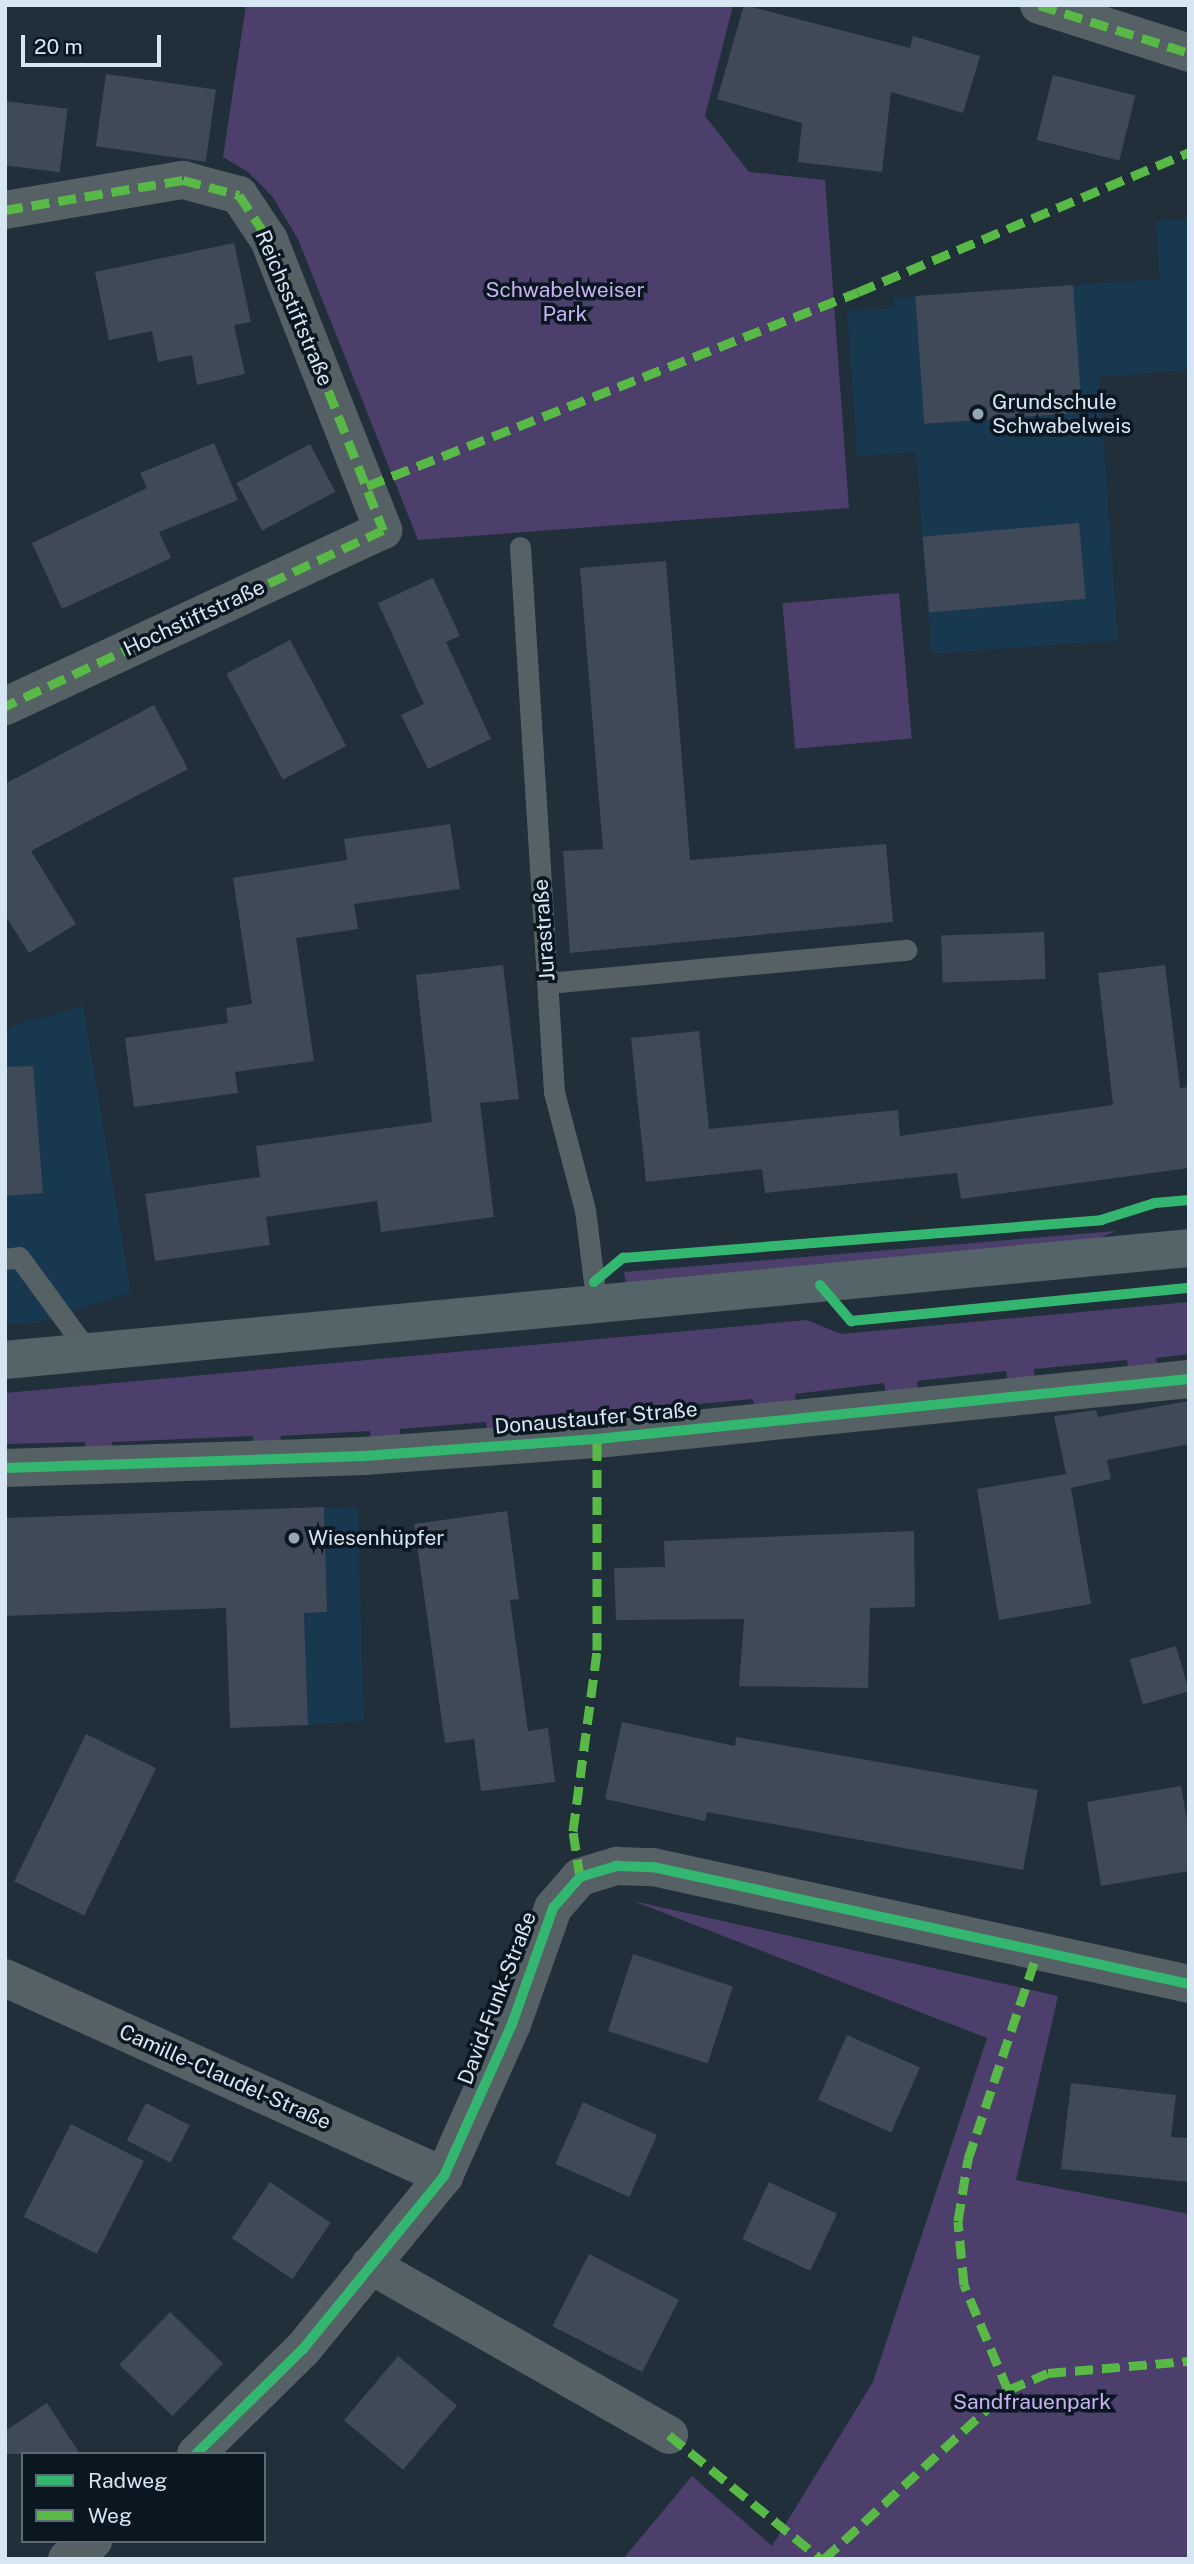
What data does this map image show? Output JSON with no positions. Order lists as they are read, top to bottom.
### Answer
{
  "streets": {
    "street": [
      "Reichsstiftstraße",
      "Hochstiftstraße",
      "Donaustaufer Straße",
      "David-Funk-Straße",
      "Camille-Claudel-Straße"
    ],
    "lane": ["Jurastraße"]
  },
  "crossings": [
    ["Reichsstiftstraße", "Hochstiftstraße"],
    ["David-Funk-Straße", "Camille-Claudel-Straße"]
  ],
  "parks": ["Schwabelweiser Park", "Sandfrauenpark"],
  "places": ["Grundschule Schwabelweis", "Wiesenhüpfer"],
  "legend": ["Radweg", "Weg"],
  "scale_bar": "20 m"
}
